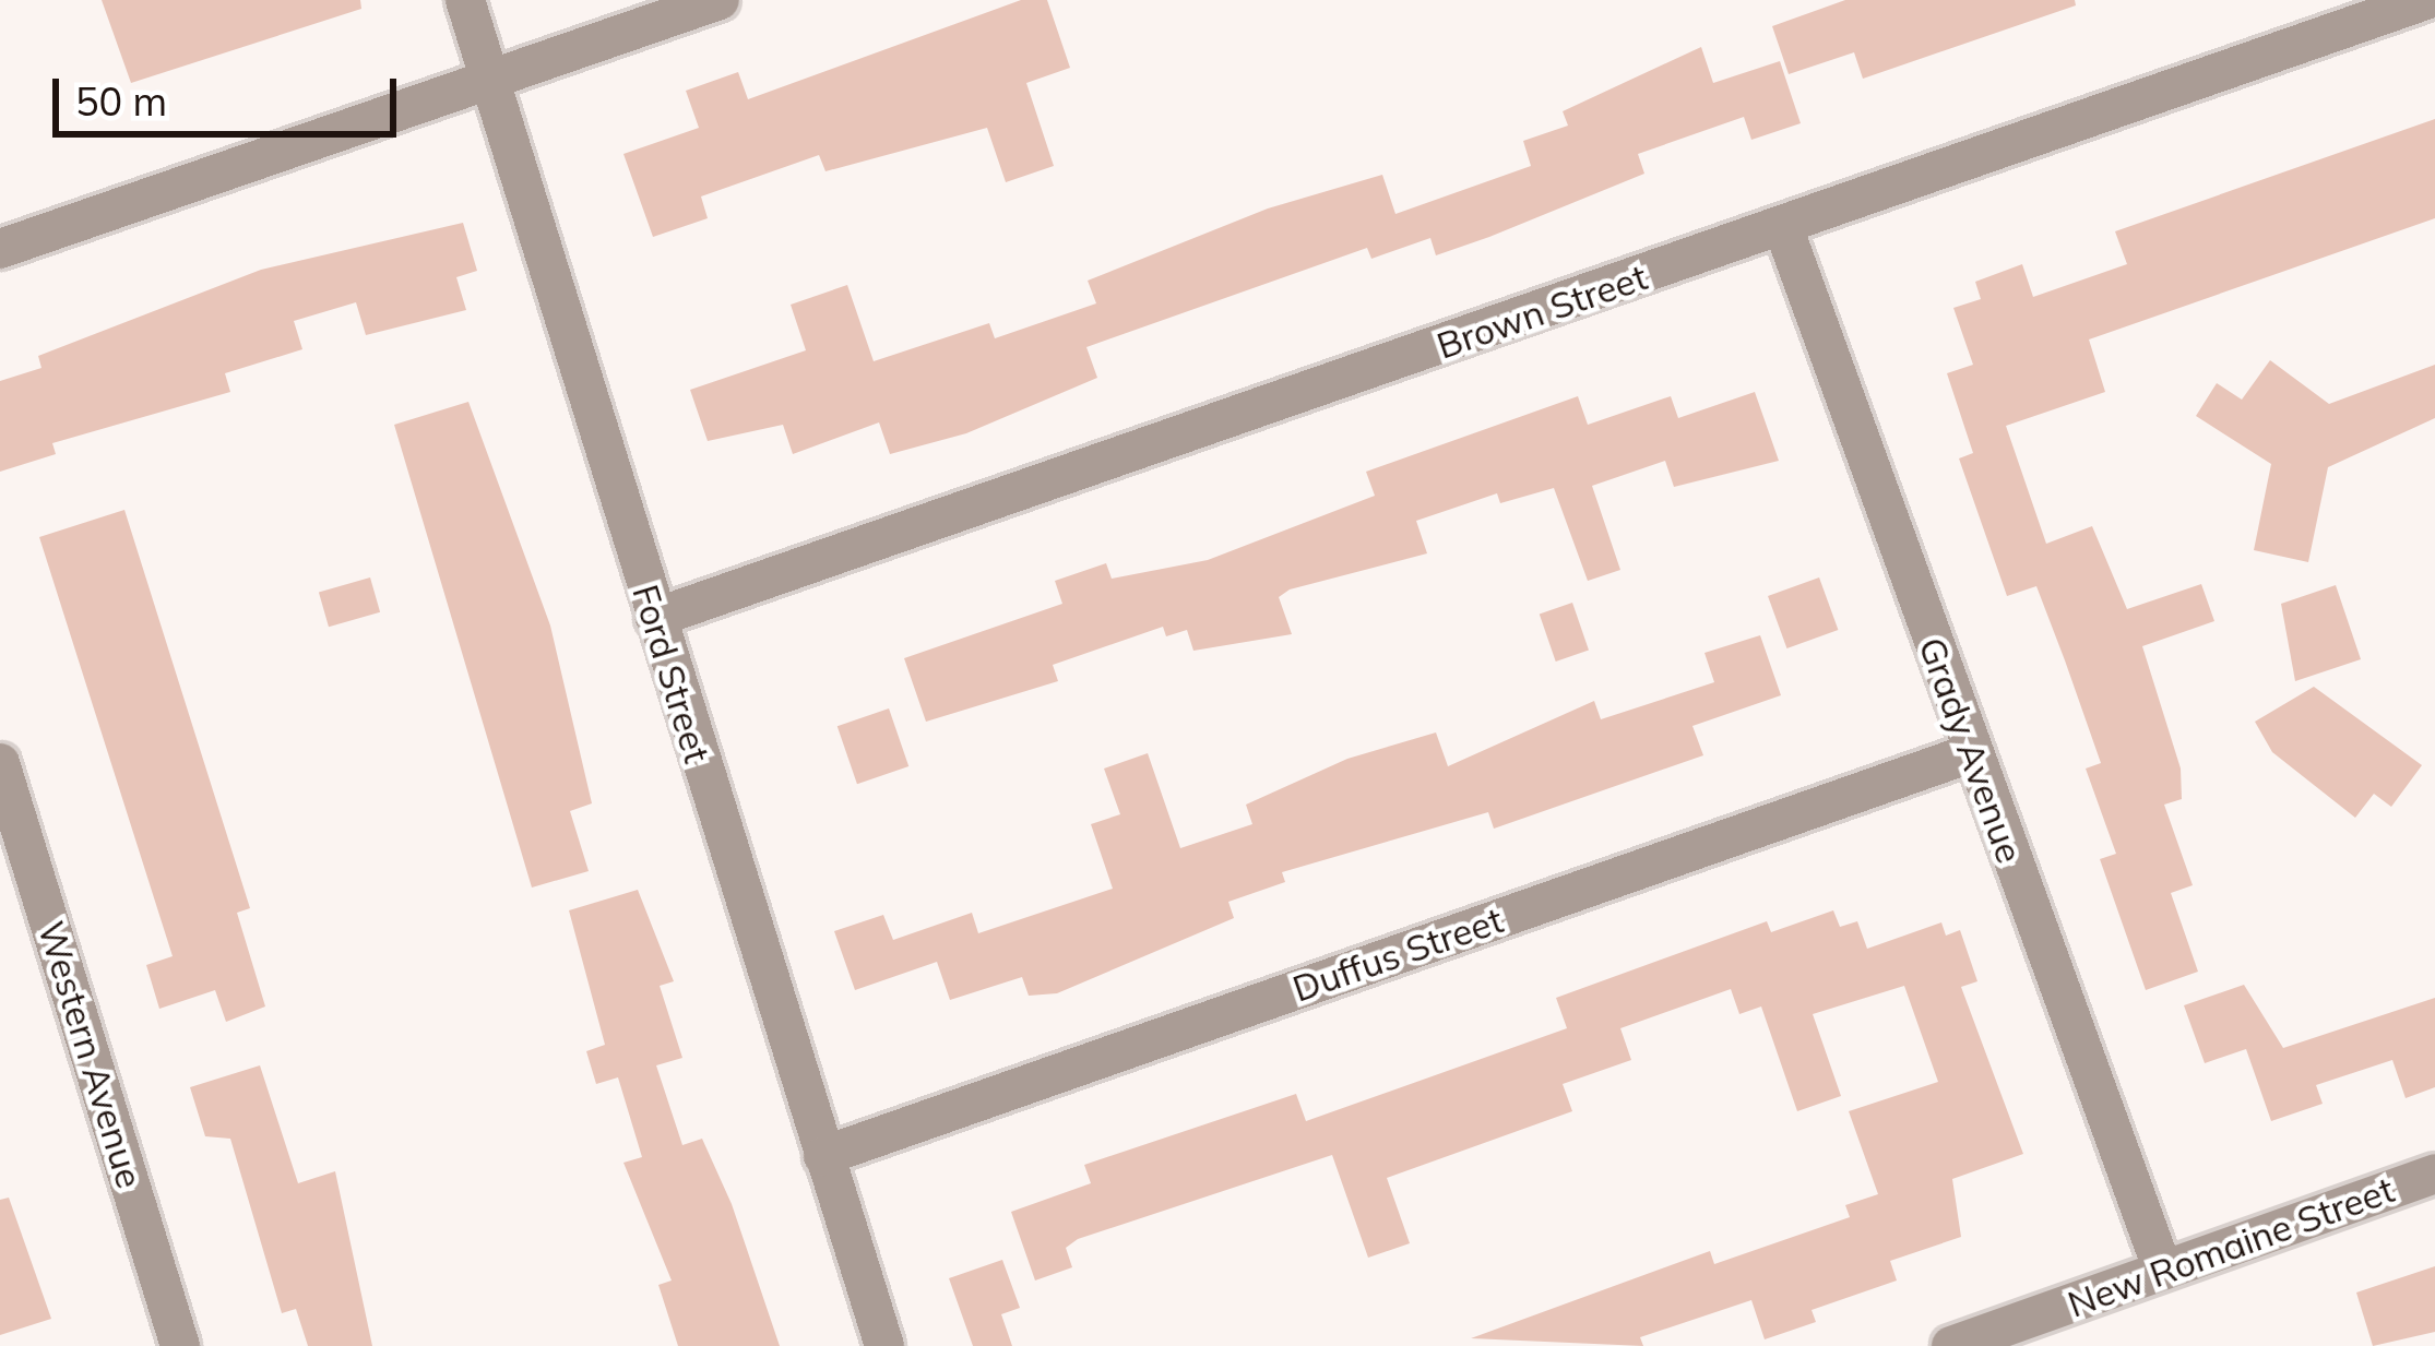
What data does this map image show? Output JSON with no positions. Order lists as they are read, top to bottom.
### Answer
{
  "streets": {
    "street": [
      "Brown Street",
      "Ford Street",
      "Grady Avenue",
      "Duffus Street",
      "Western Avenue",
      "New Romaine Street"
    ]
  },
  "crossings": [
    ["Brown Street", "Ford Street"],
    ["Brown Street", "Grady Avenue"],
    ["Ford Street", "Duffus Street"],
    ["Grady Avenue", "Duffus Street"],
    ["Grady Avenue", "New Romaine Street"]
  ],
  "scale_bar": "50 m"
}
